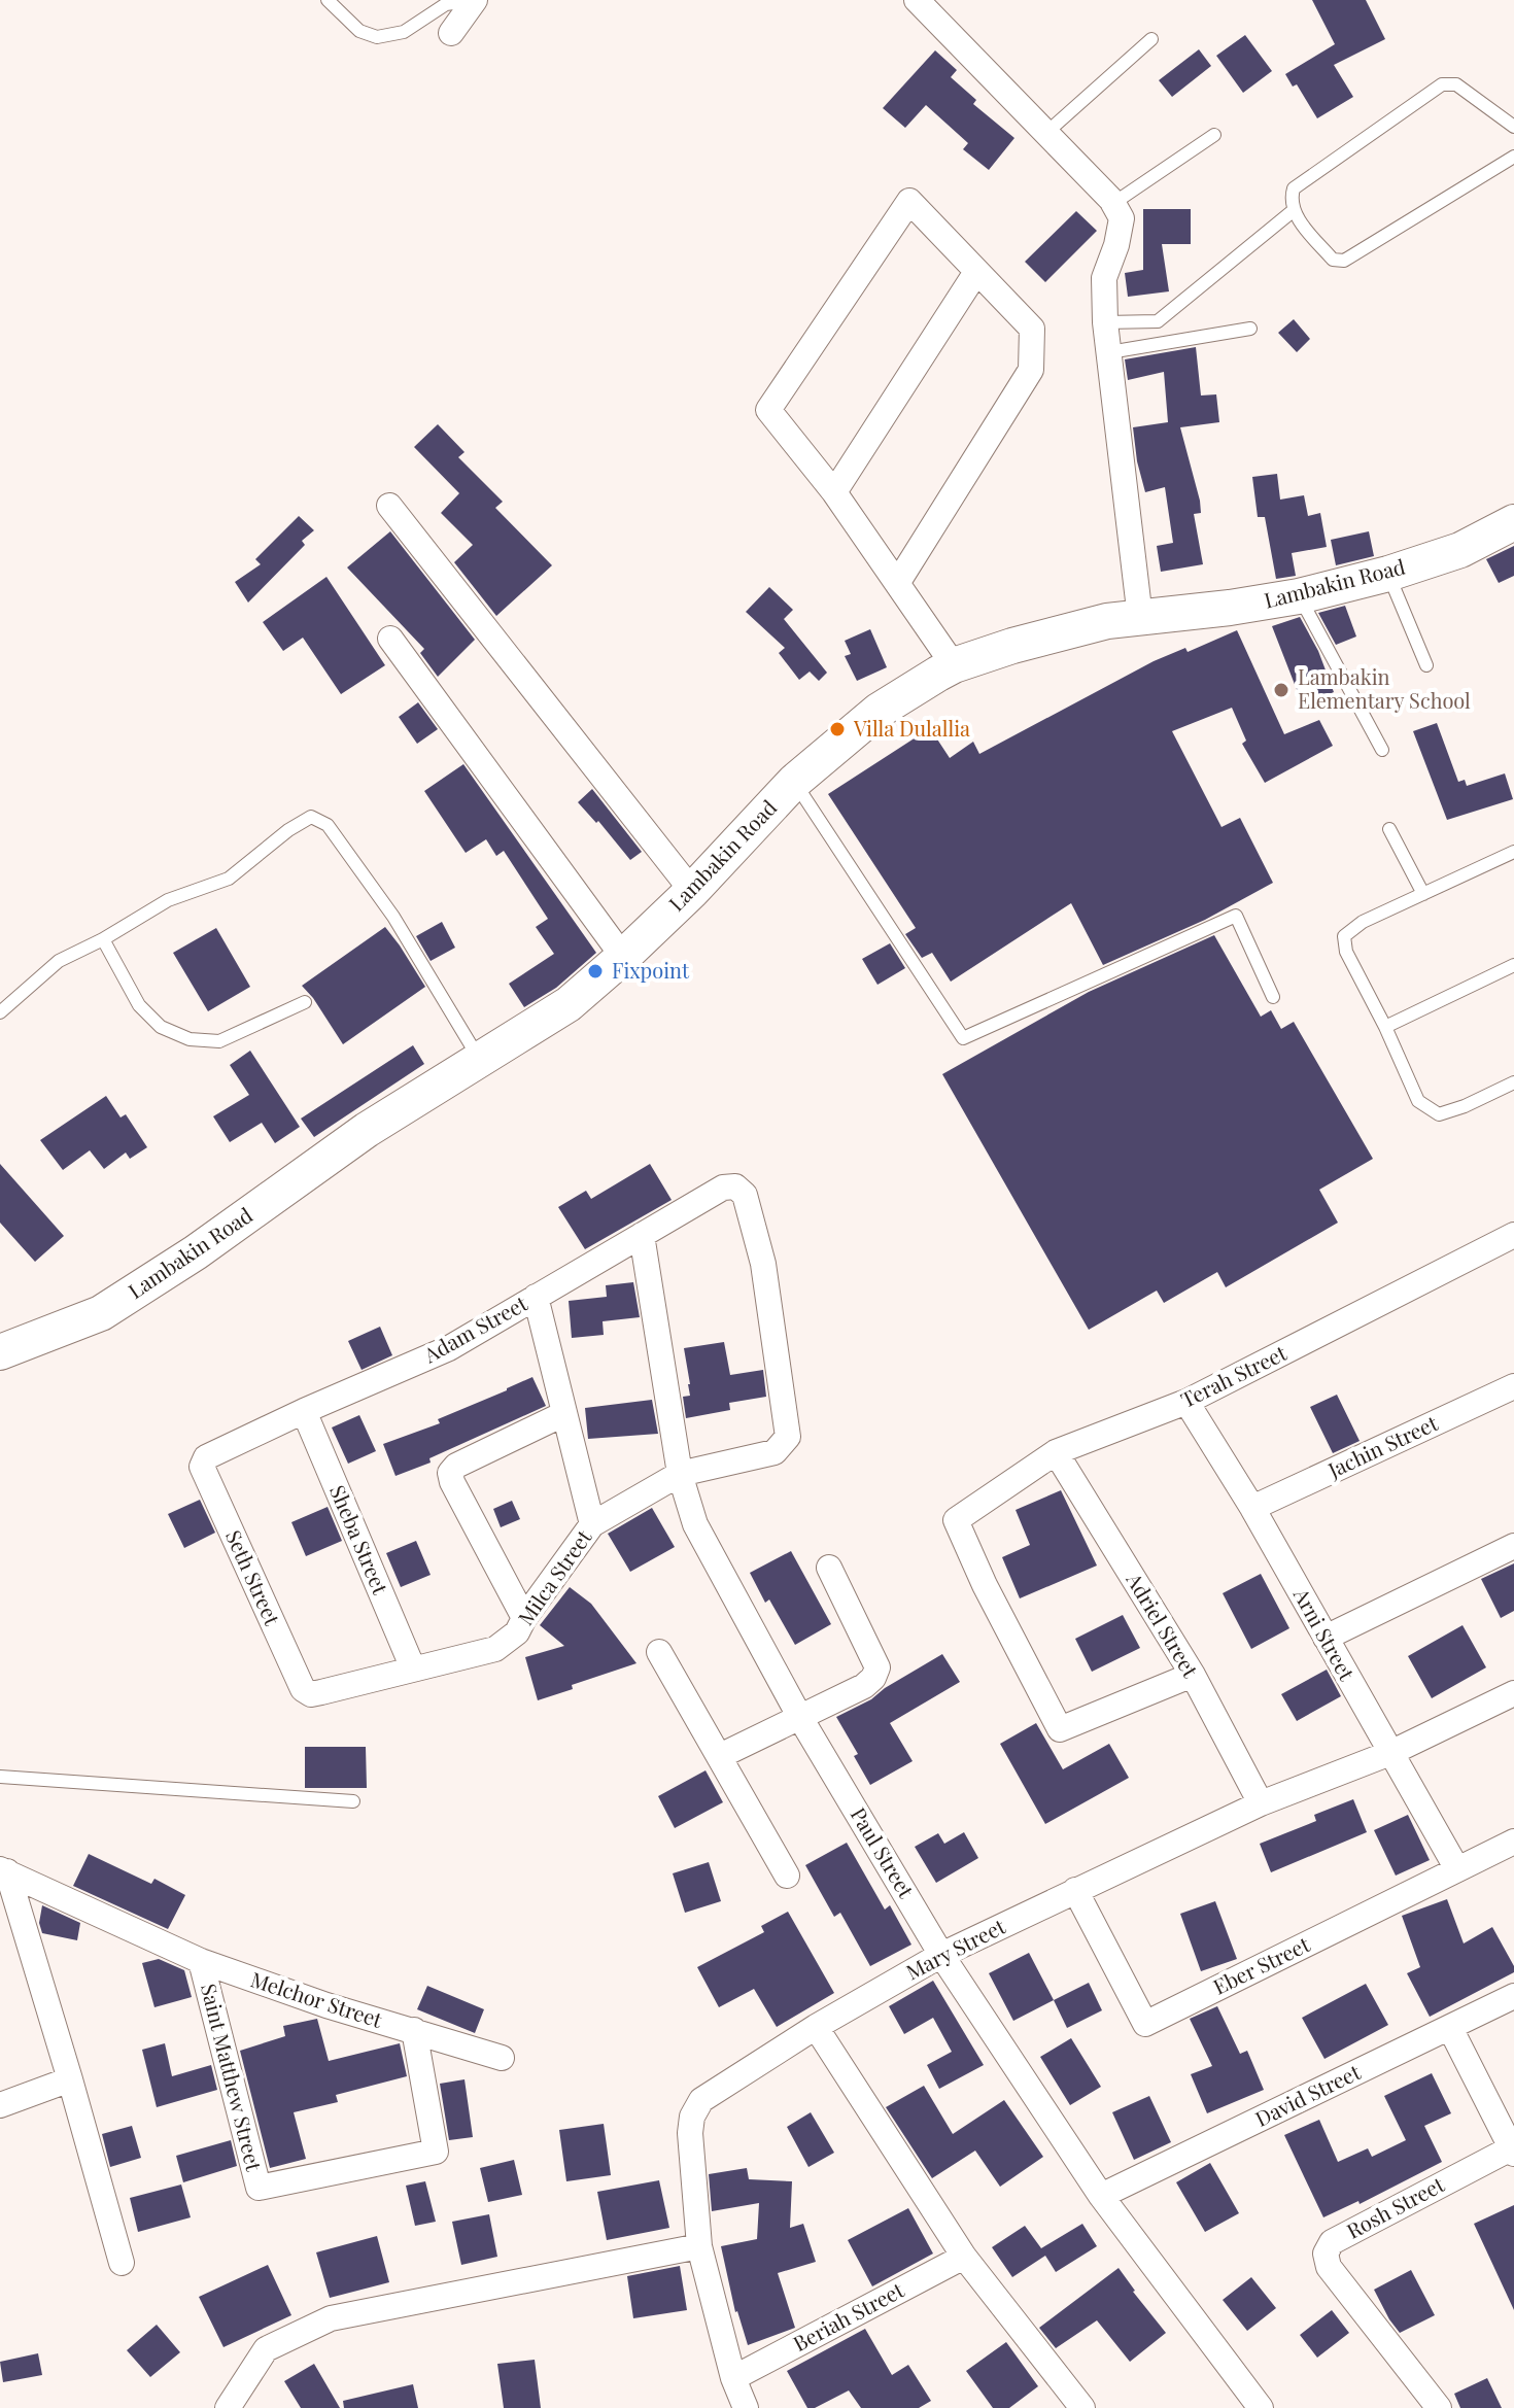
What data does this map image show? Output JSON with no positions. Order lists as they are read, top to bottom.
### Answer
{
  "streets": {
    "main road": ["Lambakin Road"],
    "street": [
      "Adam Street",
      "Terah Street",
      "Jachin Street",
      "Sheba Street",
      "Seth Street",
      "Milca Street",
      "Adriel Street",
      "Arni Street",
      "Paul Street",
      "Mary Street",
      "Eber Street",
      "Melchor Street",
      "Saint Matthew Street",
      "David Street",
      "Rosh Street",
      "Beriah Street"
    ]
  },
  "crossings": [
    ["Adam Street", "Sheba Street"],
    ["Adam Street", "Seth Street"],
    ["Adam Street", "Milca Street"],
    ["Adam Street", "Paul Street"],
    ["Terah Street", "Adriel Street"],
    ["Terah Street", "Arni Street"],
    ["Jachin Street", "Arni Street"],
    ["Sheba Street", "Milca Street"],
    ["Seth Street", "Milca Street"],
    ["Milca Street", "Paul Street"],
    ["Adriel Street", "Mary Street"],
    ["Arni Street", "Mary Street"],
    ["Arni Street", "Eber Street"],
    ["Paul Street", "Mary Street"],
    ["Paul Street", "David Street"],
    ["Mary Street", "Eber Street"],
    ["Mary Street", "Beriah Street"],
    ["Melchor Street", "Saint Matthew Street"]
  ],
  "places": ["Lambakin Elementary School", "Villa Dulallia", "Fixpoint"]
}
